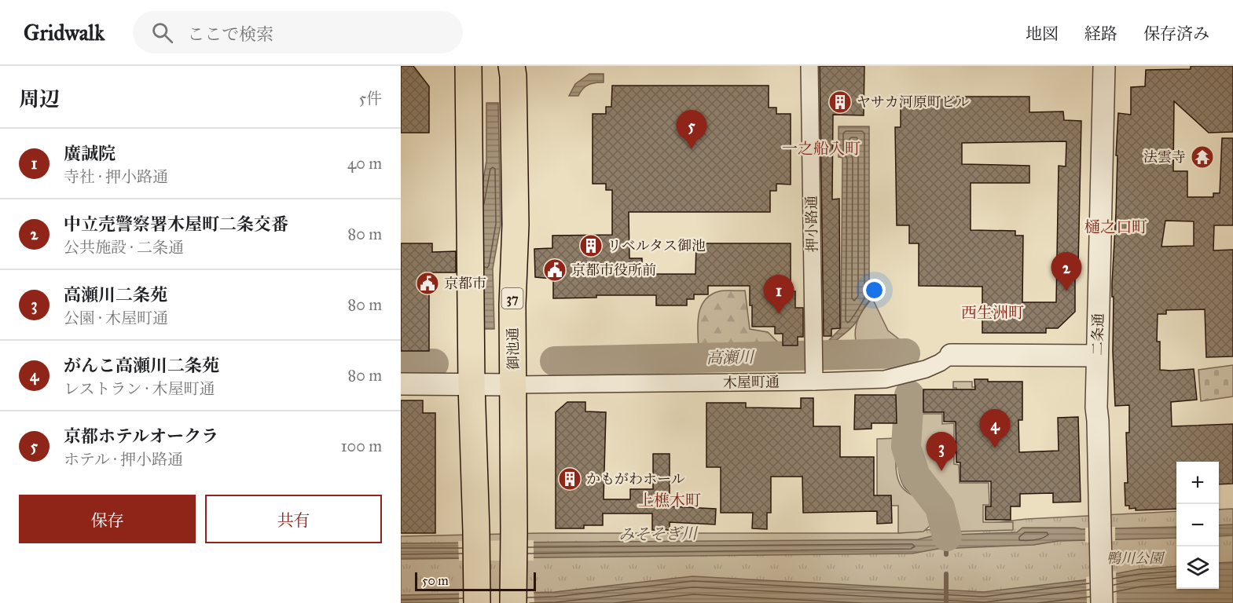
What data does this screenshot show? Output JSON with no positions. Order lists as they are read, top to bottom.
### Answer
{
  "streets": {
    "main road": ["37", "御池通"],
    "street": ["押小路通", "二条通", "木屋町通"]
  },
  "crossings": [
    ["押小路通", "木屋町通"],
    ["二条通", "木屋町通"],
    ["御池通", "木屋町通"]
  ],
  "districts": [
    "一之船入町",
    "樋之口町",
    "西生洲町",
    "上樵木町"
  ],
  "water": ["高瀬川", "みそそぎ川"],
  "parks": ["鴨川公園"],
  "places": {
    "building": ["ヤサカ河原町ビル", "リベルタス御池", "かもがわホール"],
    "temple": ["法雲寺"],
    "public building": ["京都市役所前", "京都市"]
  },
  "scale_bar": "50 m",
  "page": {
    "header": "Gridwalk",
    "search": "ここで検索",
    "nav": ["地図", "経路", "保存済み"],
    "heading": ["周辺", "5件"],
    "pins": [
      "5",
      "2",
      "1",
      "4",
      "3"
    ],
    "list": [
      {
        "mark": "1",
        "name": "廣誠院",
        "note": "寺社 · 押小路通",
        "value": "40 m"
      },
      {
        "mark": "2",
        "name": "中立売警察署木屋町二条交番",
        "note": "公共施設 · 二条通",
        "value": "80 m"
      },
      {
        "mark": "3",
        "name": "高瀬川二条苑",
        "note": "公園 · 木屋町通",
        "value": "80 m"
      },
      {
        "mark": "4",
        "name": "がんこ高瀬川二条苑",
        "note": "レストラン · 木屋町通",
        "value": "80 m"
      },
      {
        "mark": "5",
        "name": "京都ホテルオークラ",
        "note": "ホテル · 押小路通",
        "value": "100 m"
      }
    ],
    "map_buttons": ["+", "−"],
    "buttons": ["保存", "共有"],
    "scale": "50 m"
  }
}
